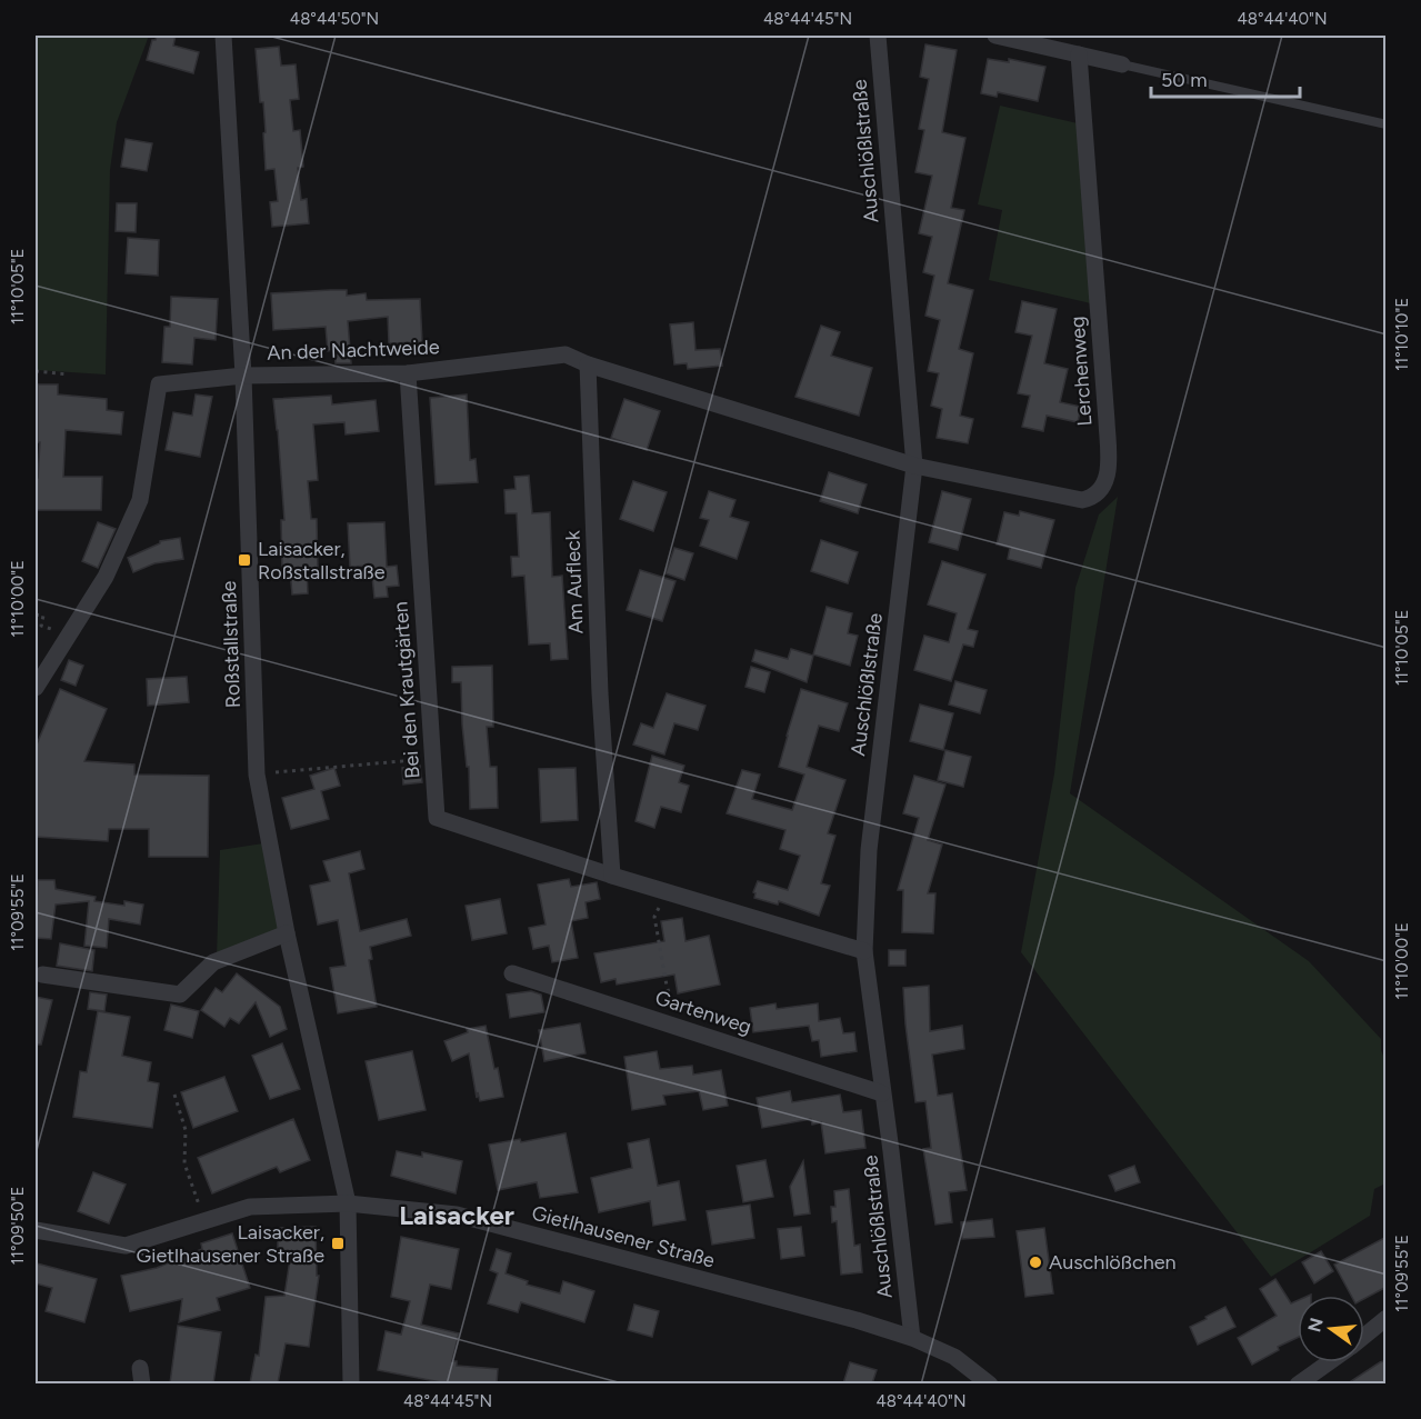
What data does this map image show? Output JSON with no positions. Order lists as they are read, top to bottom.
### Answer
{
  "streets": {
    "street": [
      "Auschlößlstraße",
      "An der Nachtweide",
      "Lerchenweg",
      "Am Aufleck",
      "Roßstallstraße",
      "Bei den Krautgärten",
      "Gartenweg",
      "Gietlhausener Straße"
    ]
  },
  "crossings": [
    ["Auschlößlstraße", "Lerchenweg"],
    ["Auschlößlstraße", "Gartenweg"],
    ["Auschlößlstraße", "Gietlhausener Straße"],
    ["An der Nachtweide", "Am Aufleck"],
    ["An der Nachtweide", "Roßstallstraße"],
    ["An der Nachtweide", "Bei den Krautgärten"],
    ["Am Aufleck", "Bei den Krautgärten"],
    ["Roßstallstraße", "Gietlhausener Straße"]
  ],
  "districts": ["Laisacker"],
  "places": {
    "transit": ["Laisacker, Roßstallstraße", "Laisacker, Gietlhausener Straße"],
    "other": ["Auschlößchen"]
  },
  "scale_bar": "50 m",
  "north": "left",
  "coordinates": [
    "48°44'50\"N",
    "48°44'45\"N",
    "48°44'40\"N",
    "11°10'05\"E",
    "11°10'10\"E",
    "11°10'00\"E",
    "11°09'55\"E",
    "11°09'50\"E"
  ]
}
